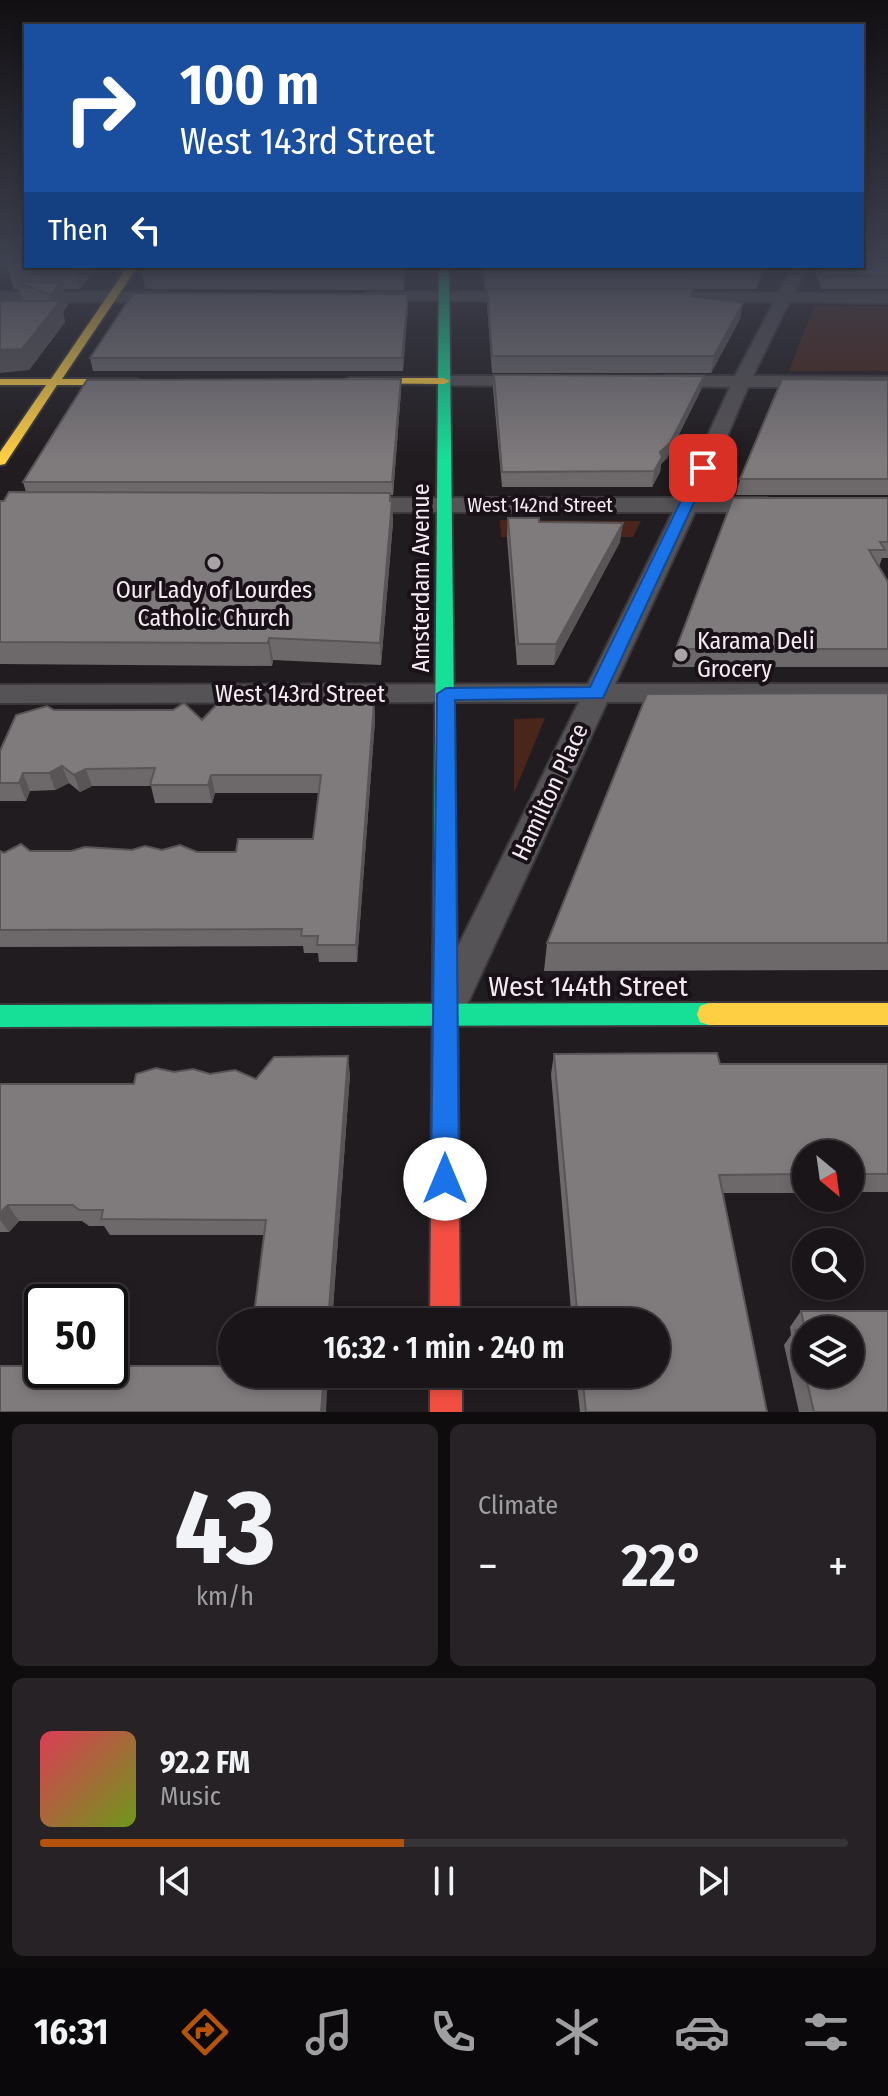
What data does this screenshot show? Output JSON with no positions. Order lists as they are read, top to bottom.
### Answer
{
  "streets": {
    "street": [
      "West 142nd Street",
      "Amsterdam Avenue",
      "West 143rd Street",
      "Hamilton Place",
      "West 144th Street"
    ]
  },
  "crossings": [
    ["West 142nd Street", "Amsterdam Avenue"],
    ["West 142nd Street", "Hamilton Place"],
    ["Amsterdam Avenue", "West 143rd Street"],
    ["Amsterdam Avenue", "Hamilton Place"],
    ["Amsterdam Avenue", "West 144th Street"],
    ["West 143rd Street", "Hamilton Place"],
    ["Hamilton Place", "West 144th Street"]
  ],
  "places": ["Our Lady of Lourdes Catholic Church", "Karama Deli Grocery"],
  "north": "bottom right",
  "page": {
    "turn": ["100 m", "West 143rd Street"],
    "then": "Then",
    "limit": "50",
    "trip": "16:32 · 1 min · 240 m",
    "tile": [
      ["43", "km/h"],
      "Climate"
    ],
    "heat": ["−", "22°", "+"],
    "song": ["92.2 FM", "Music"],
    "tabs": "16:31"
  }
}
